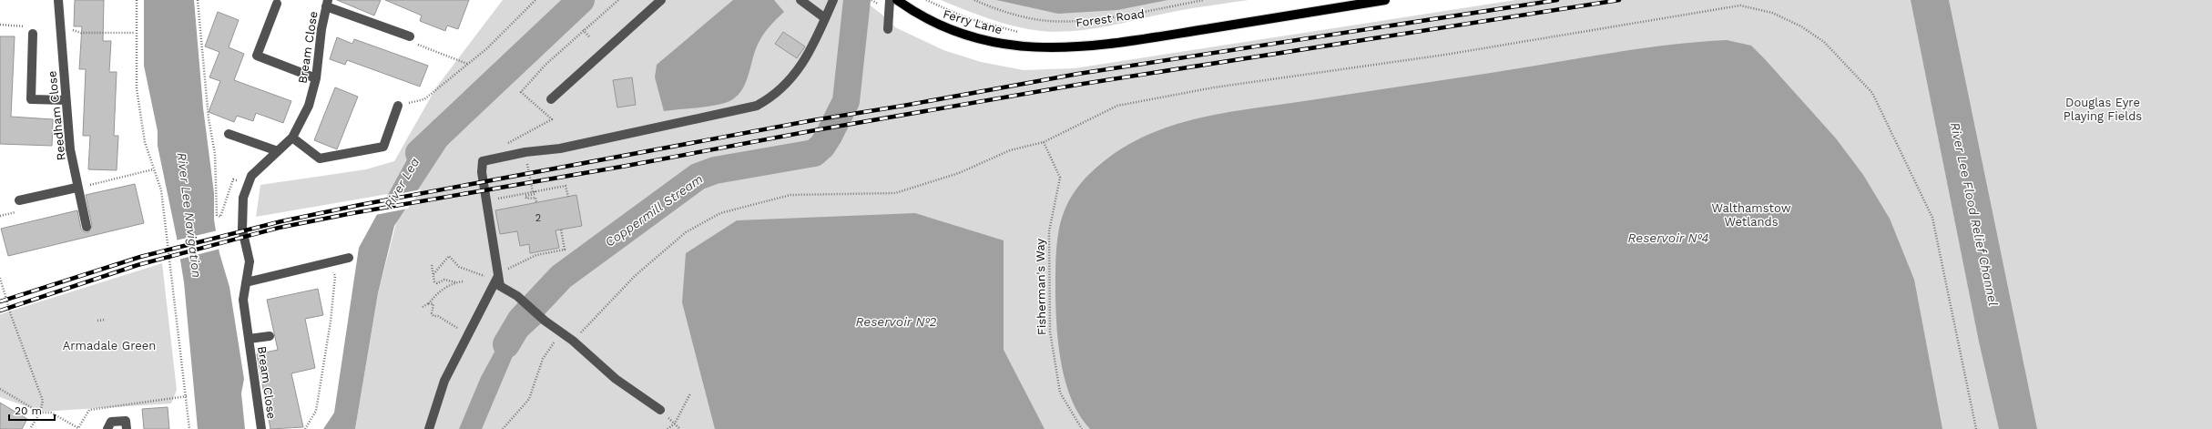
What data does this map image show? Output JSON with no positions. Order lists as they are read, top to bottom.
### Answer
{
  "streets": {
    "main road": ["Forest Road", "Ferry Lane"],
    "street": ["Bream Close", "Reedham Close"],
    "path": ["Fisherman's Way"]
  },
  "crossings": [
    ["Forest Road", "Ferry Lane"]
  ],
  "water": [
    "River Lea",
    "Coppermill Stream",
    "River Lee Flood Relief Channel",
    "River Lee Navigation",
    "Reservoir №4",
    "Reservoir №2"
  ],
  "parks": ["Douglas Eyre Playing Fields", "Walthamstow Wetlands", "Armadale Green"],
  "house_numbers": ["2"],
  "scale_bar": "20 m"
}
